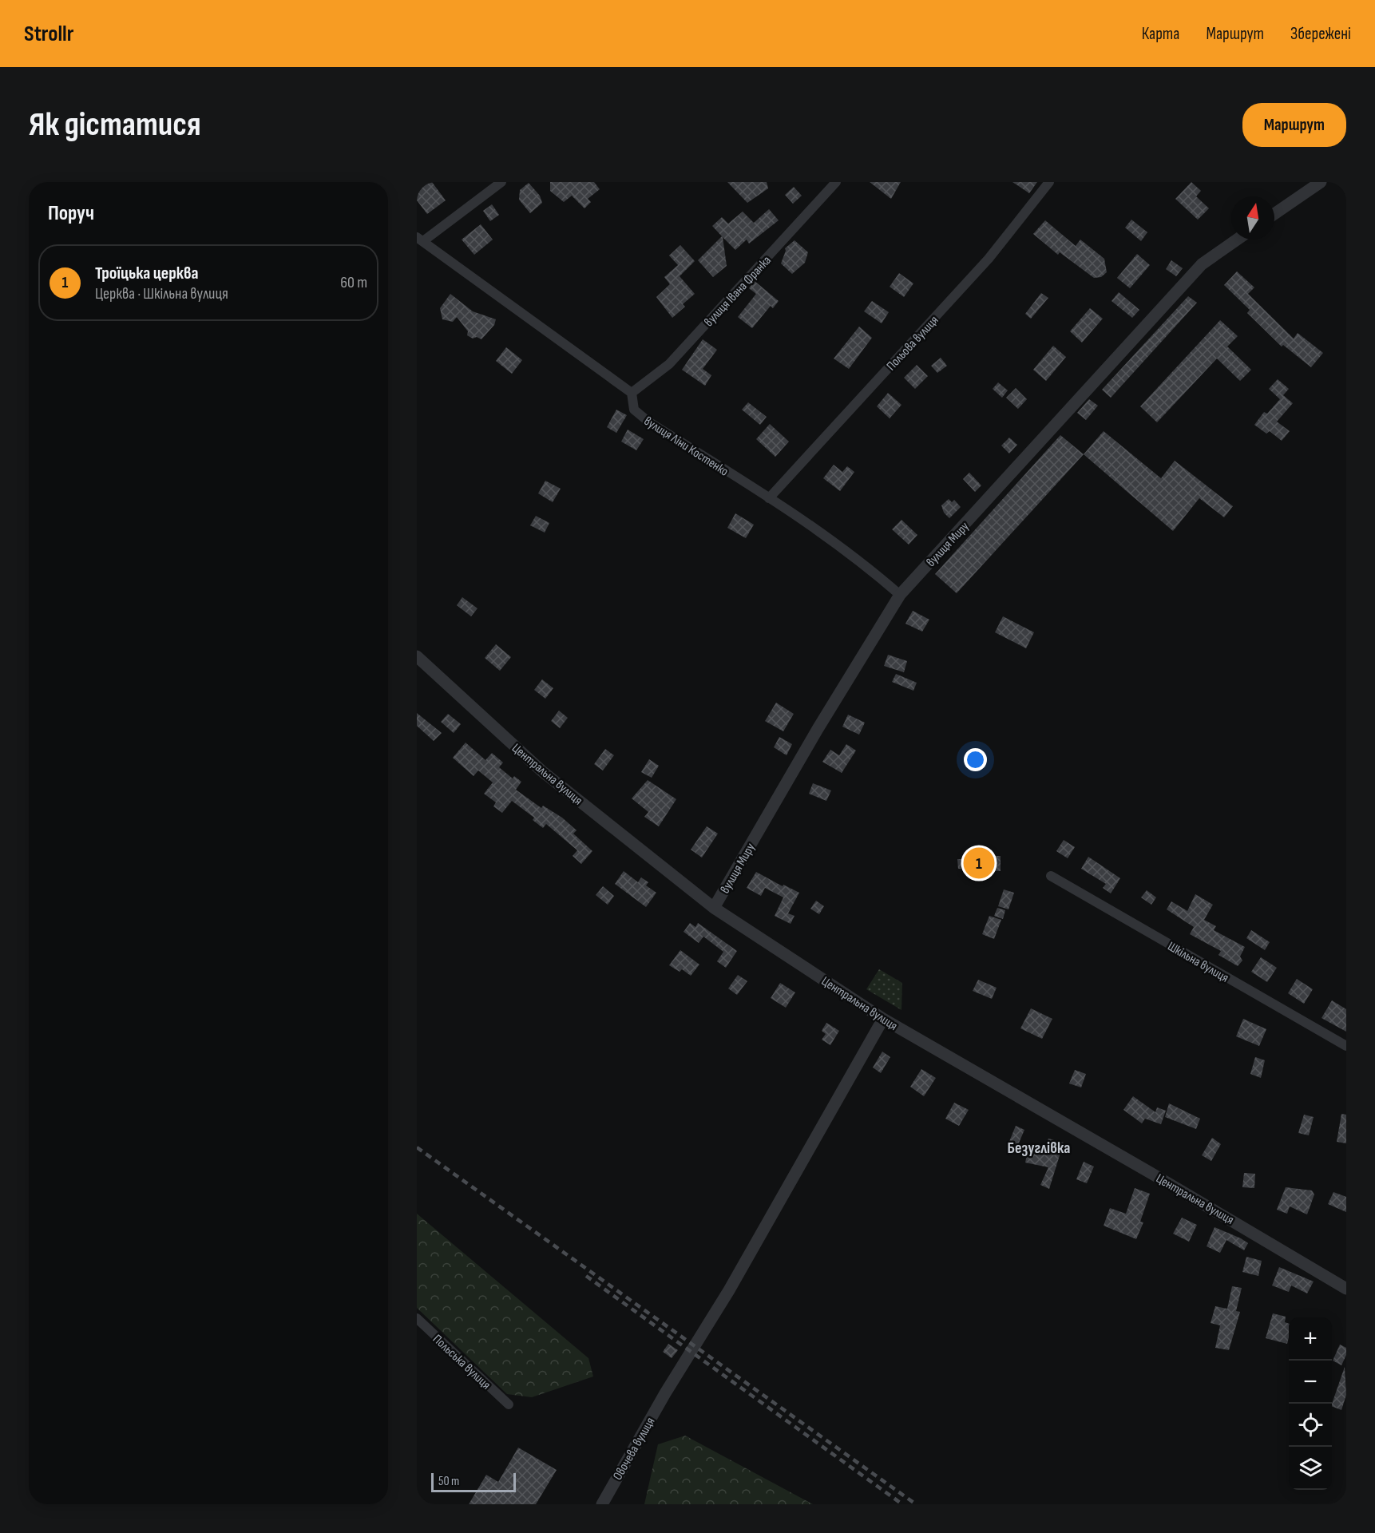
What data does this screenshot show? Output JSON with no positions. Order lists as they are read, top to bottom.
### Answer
{
  "streets": {
    "street": [
      "вулиця Івана Франка",
      "Польова вулиця",
      "вулиця Ліни Костенко",
      "вулиця Миру",
      "Центральна вулиця",
      "Шкільна вулиця",
      "Польська вулиця",
      "Овочева вулиця"
    ]
  },
  "crossings": [
    ["вулиця Івана Франка", "вулиця Ліни Костенко"],
    ["Польова вулиця", "вулиця Ліни Костенко"],
    ["вулиця Ліни Костенко", "вулиця Миру"],
    ["вулиця Миру", "Центральна вулиця"],
    ["Центральна вулиця", "Овочева вулиця"]
  ],
  "districts": ["Безуглівка"],
  "scale_bar": "50 m",
  "north": "top",
  "page": {
    "header": "Strollr",
    "nav": ["Карта", "Маршрут", "Збережені"],
    "buttons": "Маршрут",
    "title": "Як дістатися",
    "heading": "Поруч",
    "list": [
      {
        "mark": "1",
        "name": "Троїцька церква",
        "note": "Церква · Шкільна вулиця",
        "value": "60 m"
      }
    ],
    "pins": "1",
    "map_buttons": ["+", "−"],
    "scale": "50 m"
  }
}
